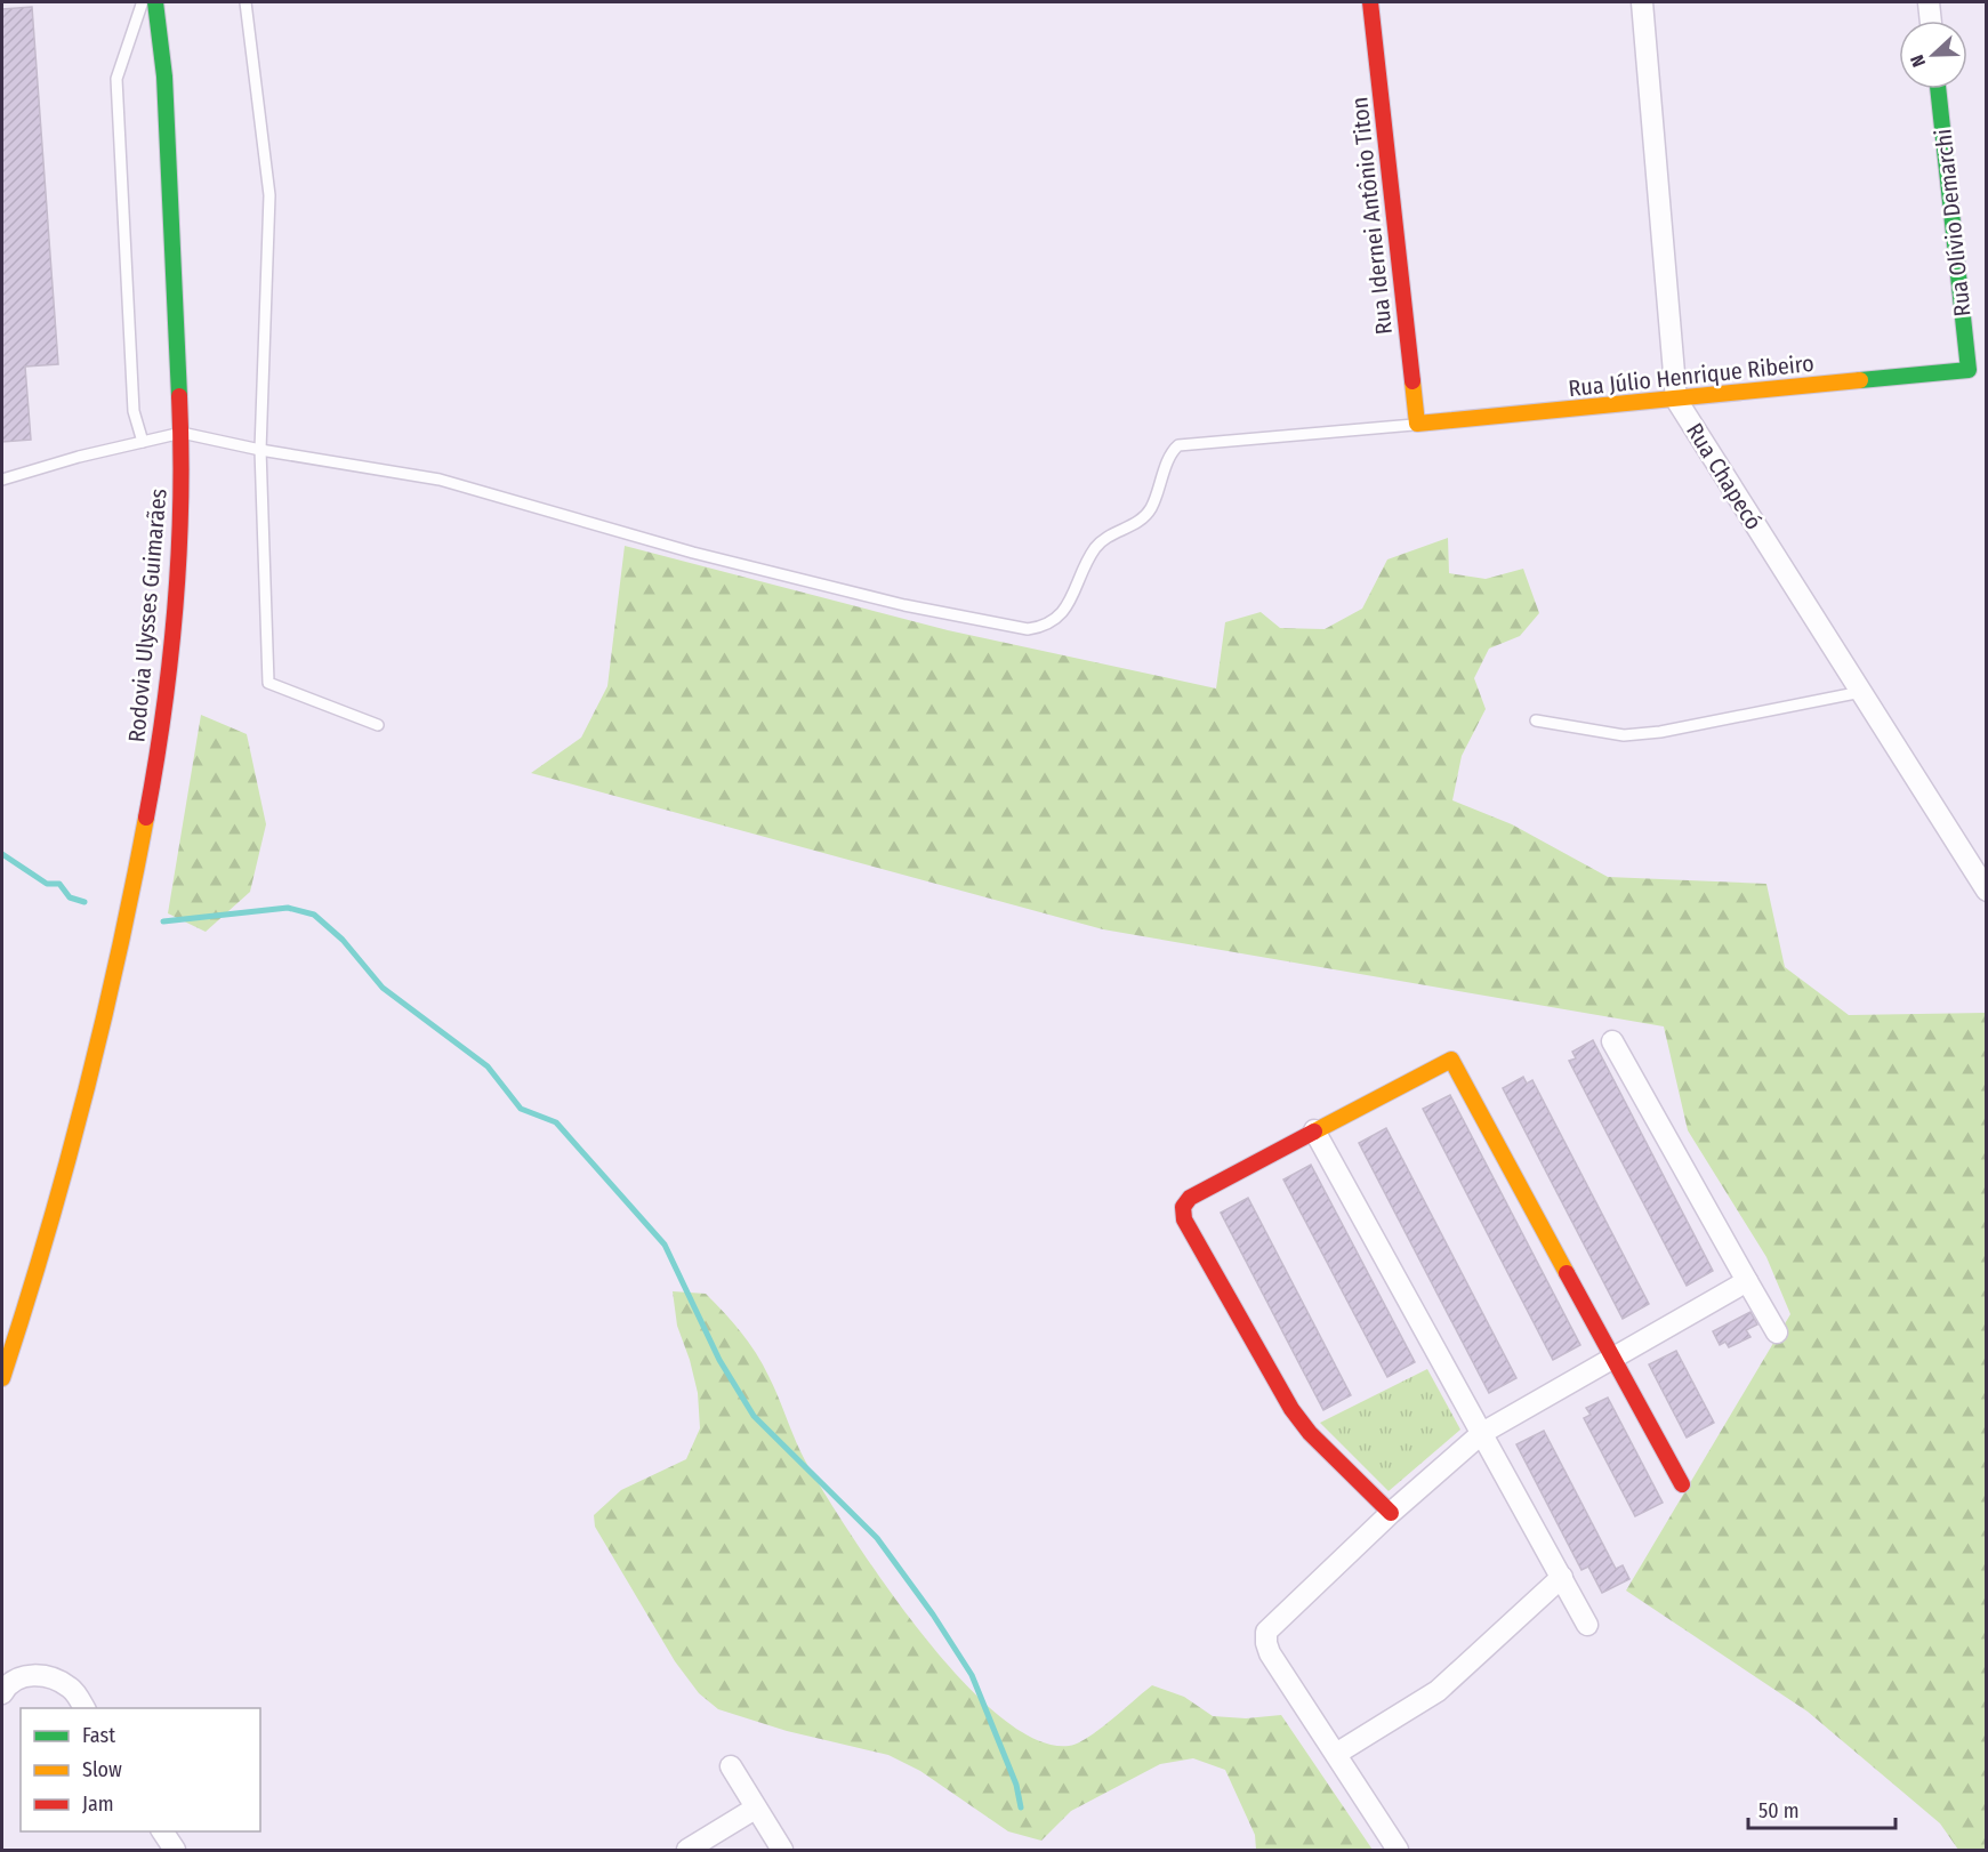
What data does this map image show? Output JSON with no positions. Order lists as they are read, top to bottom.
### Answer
{
  "streets": {
    "main road": [
      "Rua Idernei Antônio Titon",
      "Rua Olívio Demarchi",
      "Rua Júlio Henrique Ribeiro",
      "Rodovia Ulysses Guimarães"
    ],
    "street": ["Rua Chapecó"]
  },
  "crossings": [
    ["Rua Idernei Antônio Titon", "Rua Júlio Henrique Ribeiro"],
    ["Rua Olívio Demarchi", "Rua Júlio Henrique Ribeiro"],
    ["Rua Júlio Henrique Ribeiro", "Rua Chapecó"]
  ],
  "legend": ["Fast", "Slow", "Jam"],
  "scale_bar": "50 m",
  "north": "left"
}
